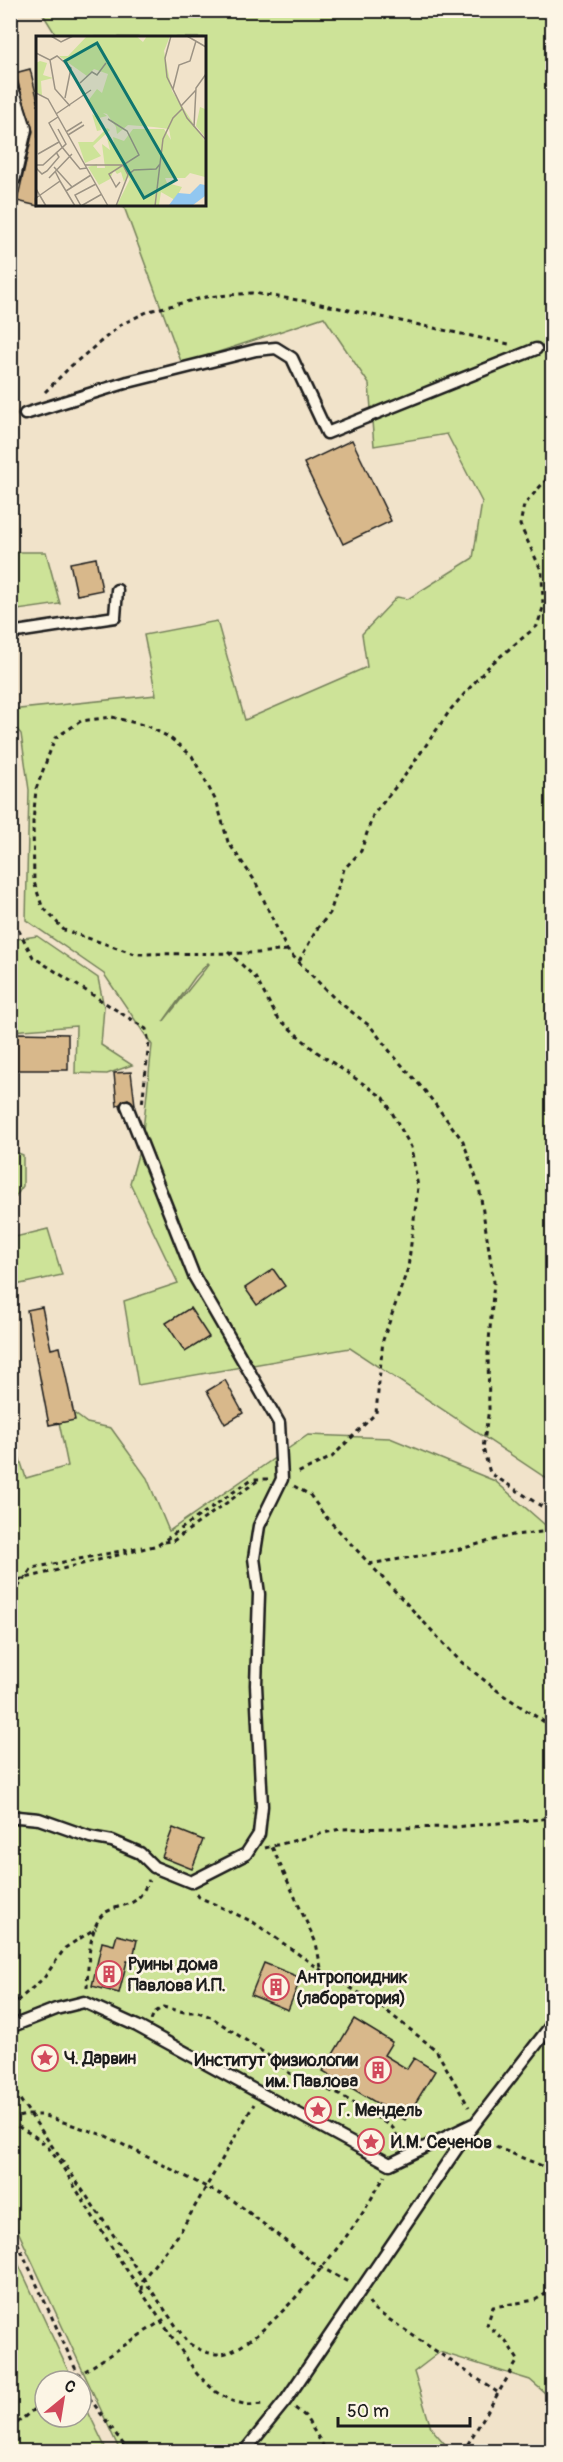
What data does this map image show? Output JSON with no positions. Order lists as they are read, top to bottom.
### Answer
{
  "places": {
    "building": ["Руины дома Павлова И.П.", "Антропоидник (лаборатория)", "Институт физиологии им. Павлова"],
    "place": ["Ч. Дарвин", "Г. Мендель", "И.М. Сеченов"]
  },
  "scale_bar": "50 m",
  "north": "top right"
}
